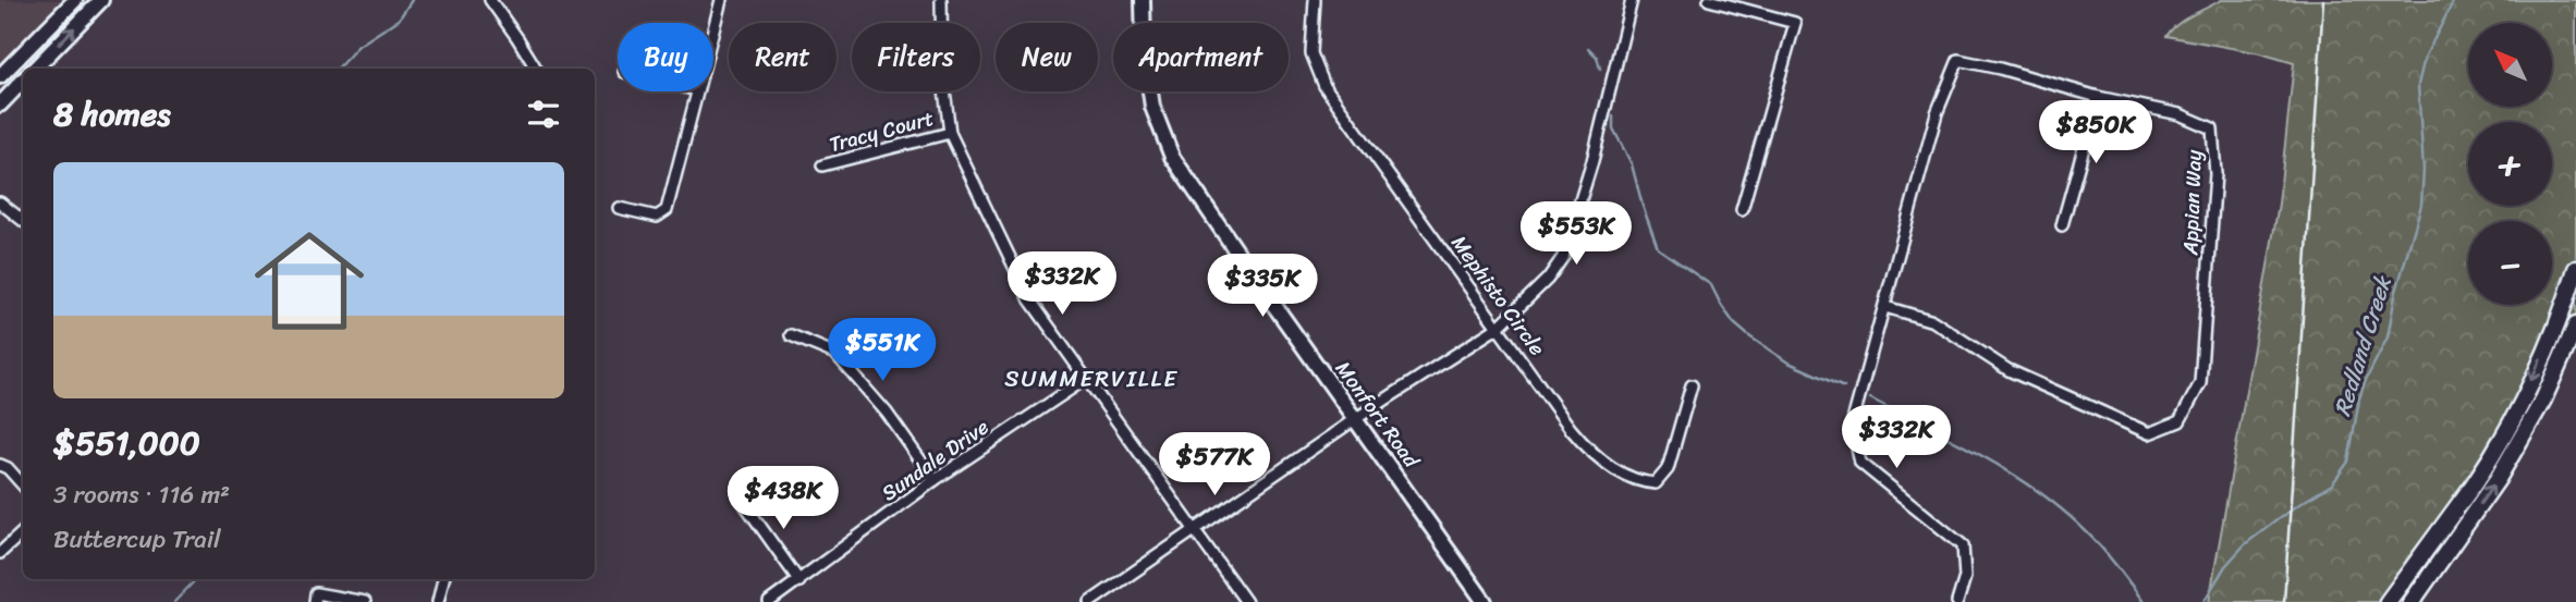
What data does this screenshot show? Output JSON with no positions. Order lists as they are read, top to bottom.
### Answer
{
  "streets": {
    "street": [
      "Tracy Court",
      "Appian Way",
      "Mephisto Circle",
      "Monfort Road",
      "Sundale Drive"
    ]
  },
  "districts": ["SUMMERVILLE"],
  "water": ["Redland Creek"],
  "north": "top left",
  "page": {
    "map_buttons": ["+", "−"],
    "chip": [
      "Buy",
      "Rent",
      "Filters",
      "New",
      "Apartment"
    ],
    "heading": "8 homes",
    "price": [
      "$850K",
      "$553K",
      "$332K",
      "$335K",
      "$551K",
      "$332K",
      "$577K",
      "$438K"
    ],
    "list": [
      {
        "name": "$551,000",
        "note": "3 rooms · 116 m² · Buttercup Trail"
      }
    ]
  }
}
